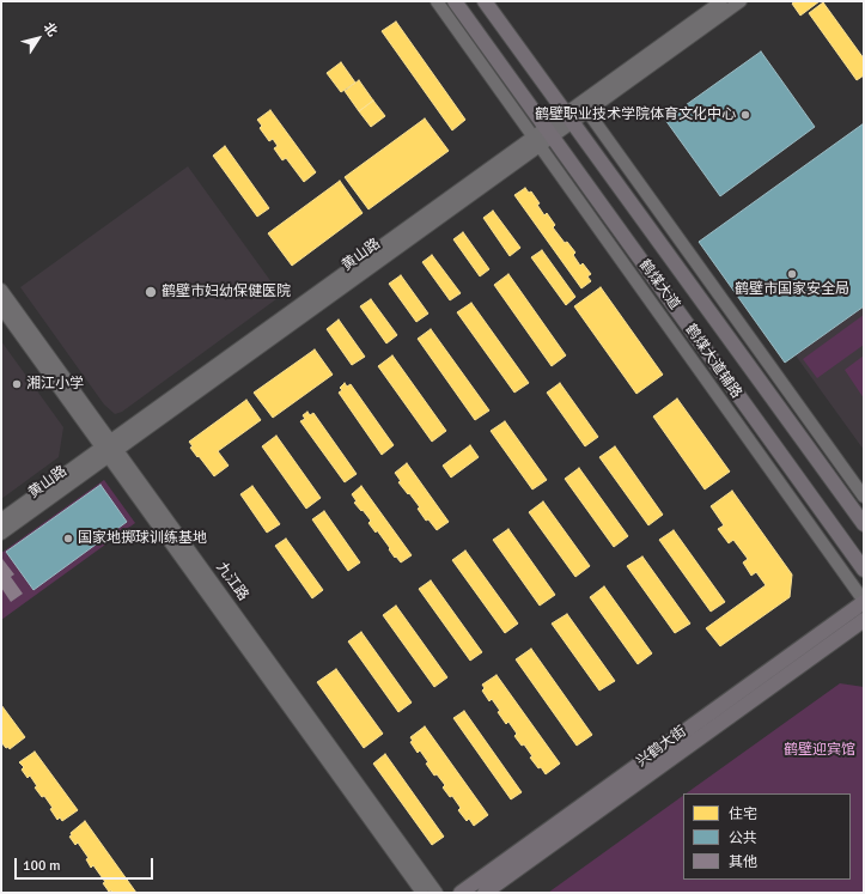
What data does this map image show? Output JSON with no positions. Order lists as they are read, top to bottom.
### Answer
{
  "streets": {
    "main road": ["鹤煤大道", "兴鹤大街"],
    "street": ["黄山路", "鹤煤大道辅路", "九江路"]
  },
  "crossings": [
    ["黄山路", "鹤煤大道"],
    ["黄山路", "鹤煤大道辅路"],
    ["黄山路", "九江路"],
    ["鹤煤大道辅路", "兴鹤大街"]
  ],
  "parks": ["鹤壁迎宾馆"],
  "places": [
    "鹤壁职业技术学院体育文化中心",
    "鹤壁市国家安全局",
    "鹤壁市妇幼保健医院",
    "湘江小学",
    "国家地掷球训练基地"
  ],
  "legend": ["住宅", "公共", "其他"],
  "scale_bar": "100 m",
  "north": "top right"
}
